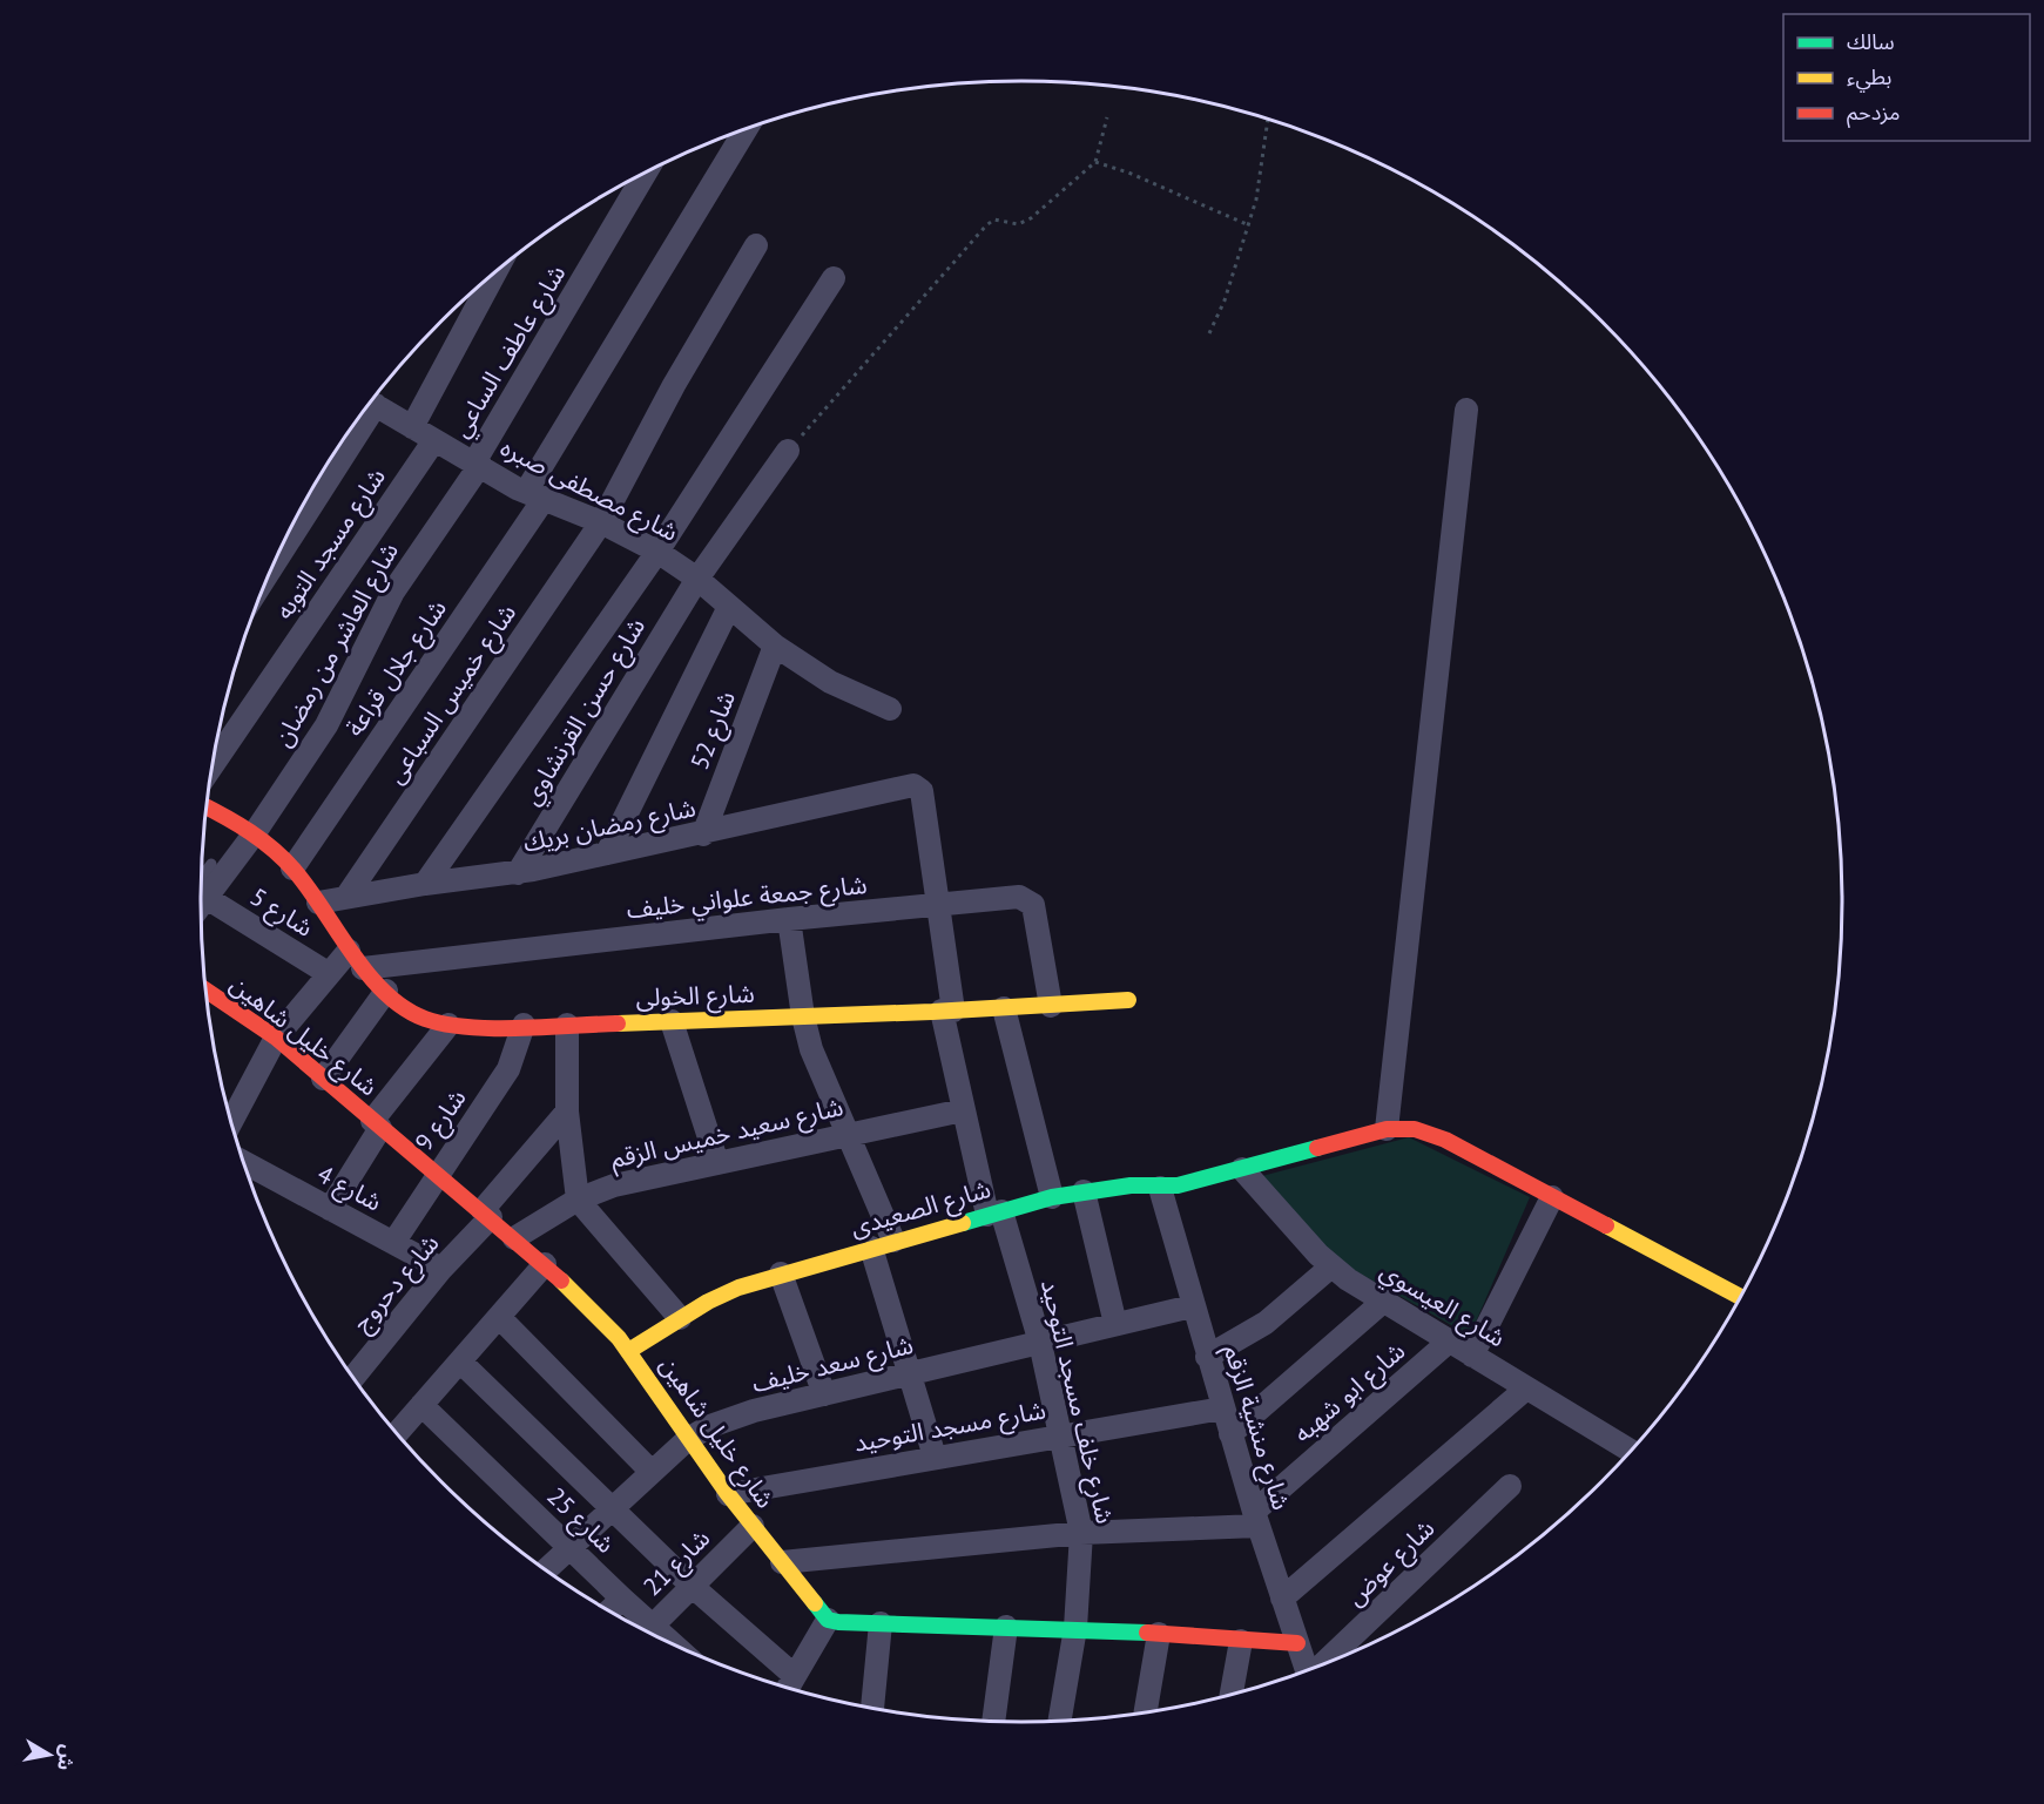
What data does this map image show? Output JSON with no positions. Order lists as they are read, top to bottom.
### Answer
{
  "streets": {
    "street": [
      "شارع عاطف الساعي",
      "شارع مصطفى صبره",
      "شارع مسجد التوبه",
      "شارع العاشر من رمضان",
      "شارع جلال قراعة",
      "شارع خميس السباعى",
      "شارع حسن القرنشاوي",
      "شارع 52",
      "شارع رمضان بريك",
      "شارع جمعة علواني خليف",
      "شارع 5",
      "شارع الخولى",
      "شارع خليل شاهين",
      "شارع 9",
      "شارع سعيد خميس الزقم",
      "شارع 4",
      "شارع الصعيدى",
      "شارع دحروج",
      "شارع العيسوي",
      "شارع سعد خليف",
      "شارع ابو شهبه",
      "شارع خلف مسجد التوحيد",
      "شارع مسجد التوحيد",
      "شارع منشية الزقم",
      "شارع 25",
      "شارع 21",
      "شارع عوض"
    ]
  },
  "crossings": [
    ["شارع عاطف الساعي", "شارع مصطفى صبره"],
    ["شارع عاطف الساعي", "شارع العاشر من رمضان"],
    ["شارع مصطفى صبره", "شارع مسجد التوبه"],
    ["شارع مصطفى صبره", "شارع العاشر من رمضان"],
    ["شارع مصطفى صبره", "شارع جلال قراعة"],
    ["شارع مصطفى صبره", "شارع خميس السباعى"],
    ["شارع مصطفى صبره", "شارع حسن القرنشاوي"],
    ["شارع مصطفى صبره", "شارع 52"],
    ["شارع العاشر من رمضان", "شارع الخولى"],
    ["شارع جلال قراعة", "شارع الخولى"],
    ["شارع خميس السباعى", "شارع رمضان بريك"],
    ["شارع حسن القرنشاوي", "شارع رمضان بريك"],
    ["شارع 52", "شارع رمضان بريك"],
    ["شارع رمضان بريك", "شارع الخولى"],
    ["شارع رمضان بريك", "شارع خلف مسجد التوحيد"],
    ["شارع جمعة علواني خليف", "شارع الخولى"],
    ["شارع جمعة علواني خليف", "شارع خلف مسجد التوحيد"],
    ["شارع الخولى", "شارع 9"],
    ["شارع الخولى", "شارع خلف مسجد التوحيد"],
    ["شارع خليل شاهين", "شارع 9"],
    ["شارع خليل شاهين", "شارع سعيد خميس الزقم"],
    ["شارع خليل شاهين", "شارع الصعيدى"],
    ["شارع خليل شاهين", "شارع دحروج"],
    ["شارع خليل شاهين", "شارع سعد خليف"],
    ["شارع خليل شاهين", "شارع مسجد التوحيد"],
    ["شارع خليل شاهين", "شارع 21"],
    ["شارع 9", "شارع 4"],
    ["شارع سعيد خميس الزقم", "شارع خلف مسجد التوحيد"],
    ["شارع 4", "شارع دحروج"],
    ["شارع الصعيدى", "شارع العيسوي"],
    ["شارع الصعيدى", "شارع خلف مسجد التوحيد"],
    ["شارع الصعيدى", "شارع منشية الزقم"],
    ["شارع العيسوي", "شارع ابو شهبه"],
    ["شارع سعد خليف", "شارع خلف مسجد التوحيد"],
    ["شارع سعد خليف", "شارع منشية الزقم"],
    ["شارع سعد خليف", "شارع 25"],
    ["شارع ابو شهبه", "شارع منشية الزقم"],
    ["شارع خلف مسجد التوحيد", "شارع مسجد التوحيد"],
    ["شارع مسجد التوحيد", "شارع منشية الزقم"],
    ["شارع 25", "شارع 21"]
  ],
  "legend": ["سالك", "بطيء", "مزدحم"],
  "north": "right"
}
